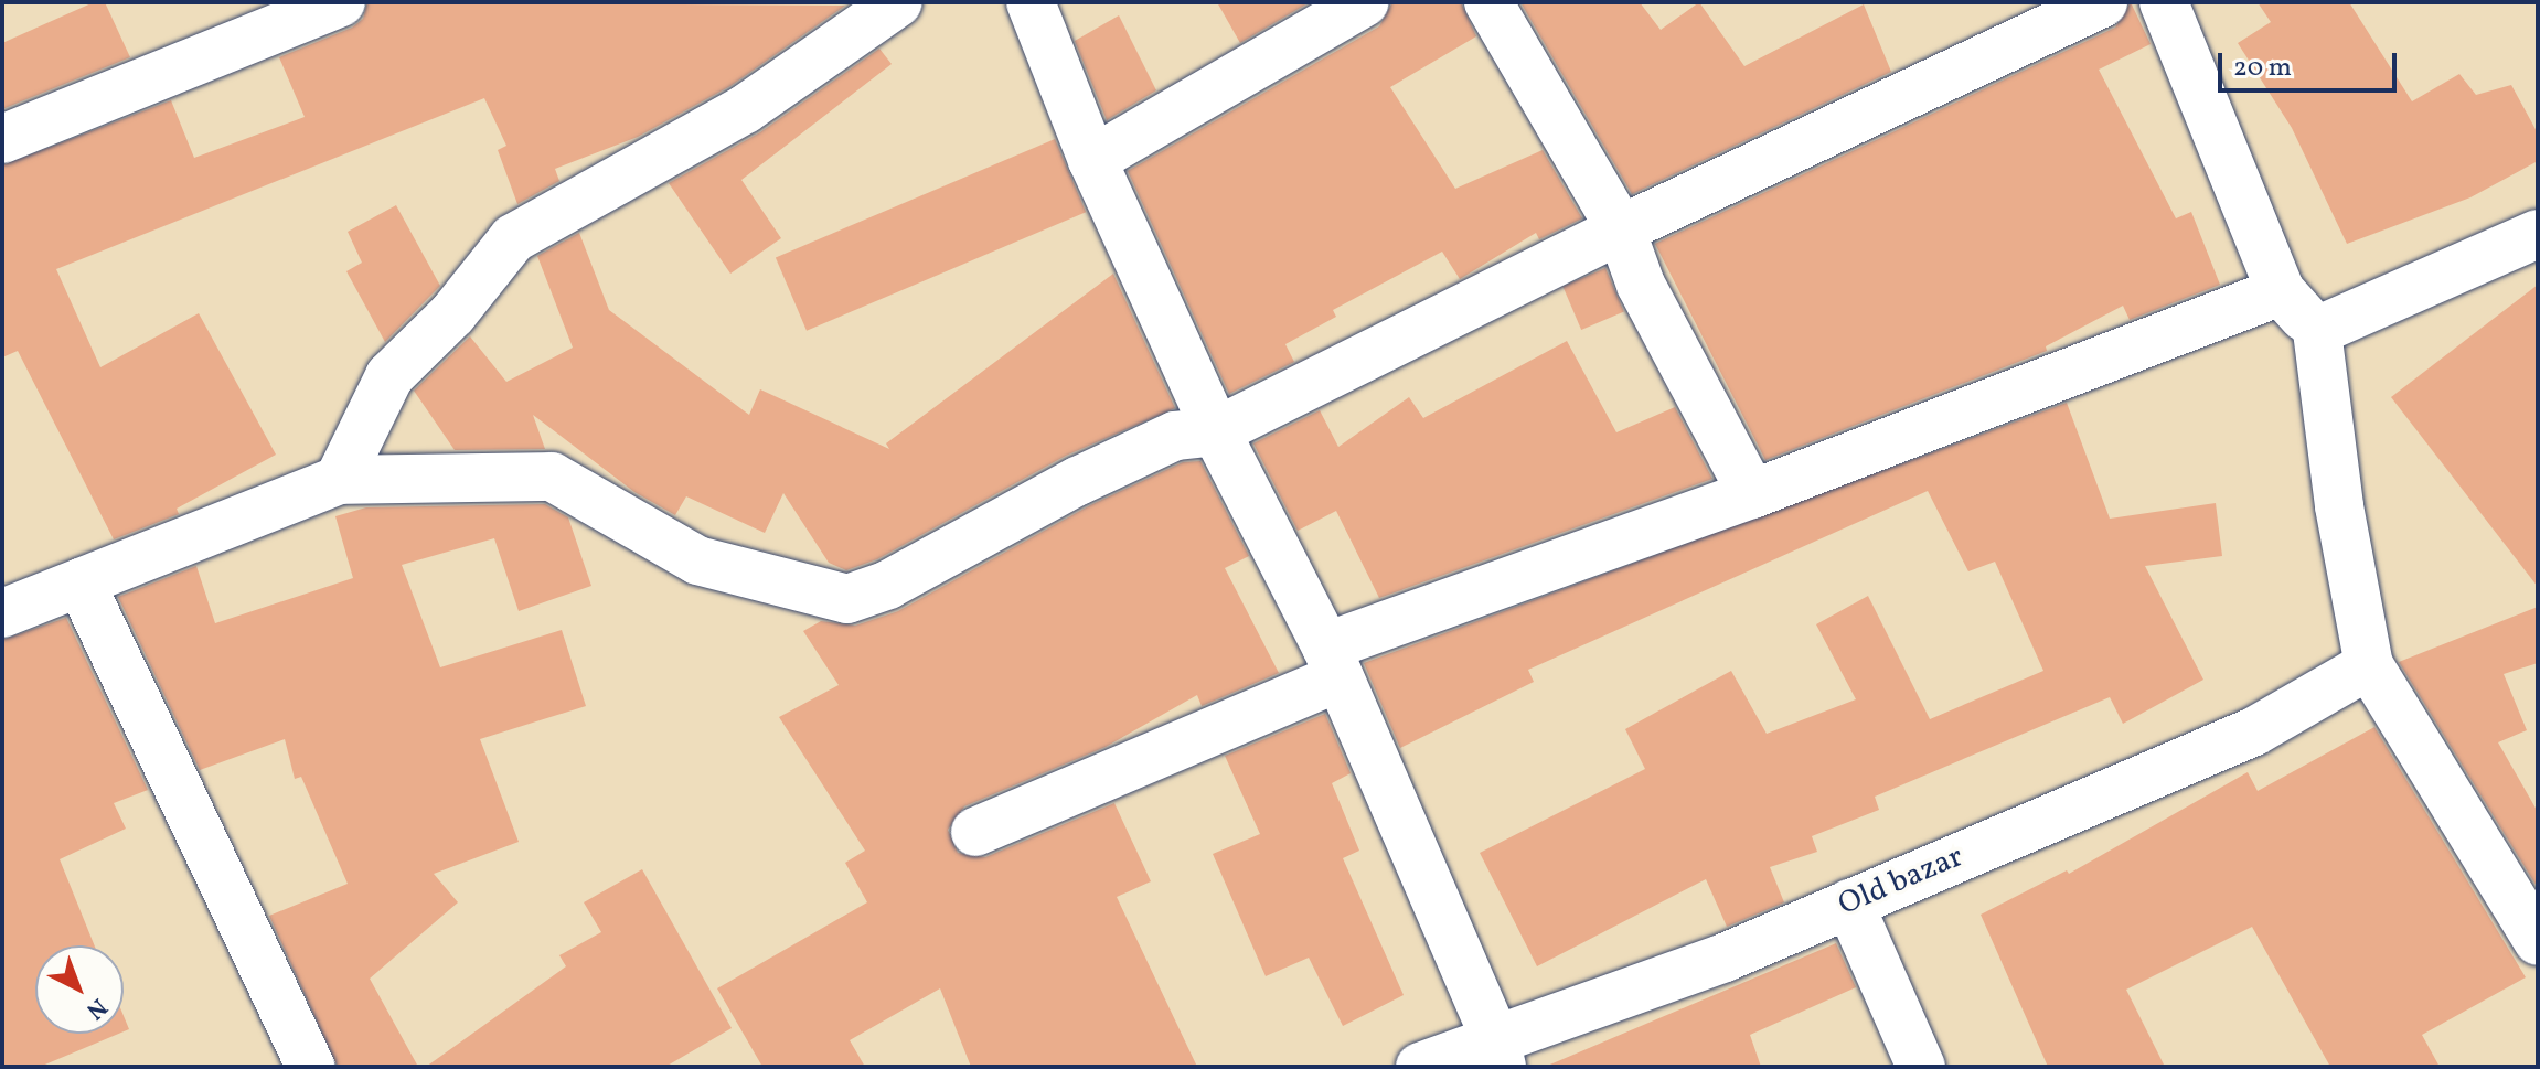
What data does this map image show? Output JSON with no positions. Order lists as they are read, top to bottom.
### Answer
{
  "streets": {
    "street": ["Old bazar"]
  },
  "scale_bar": "20 m",
  "north": "bottom right"
}
